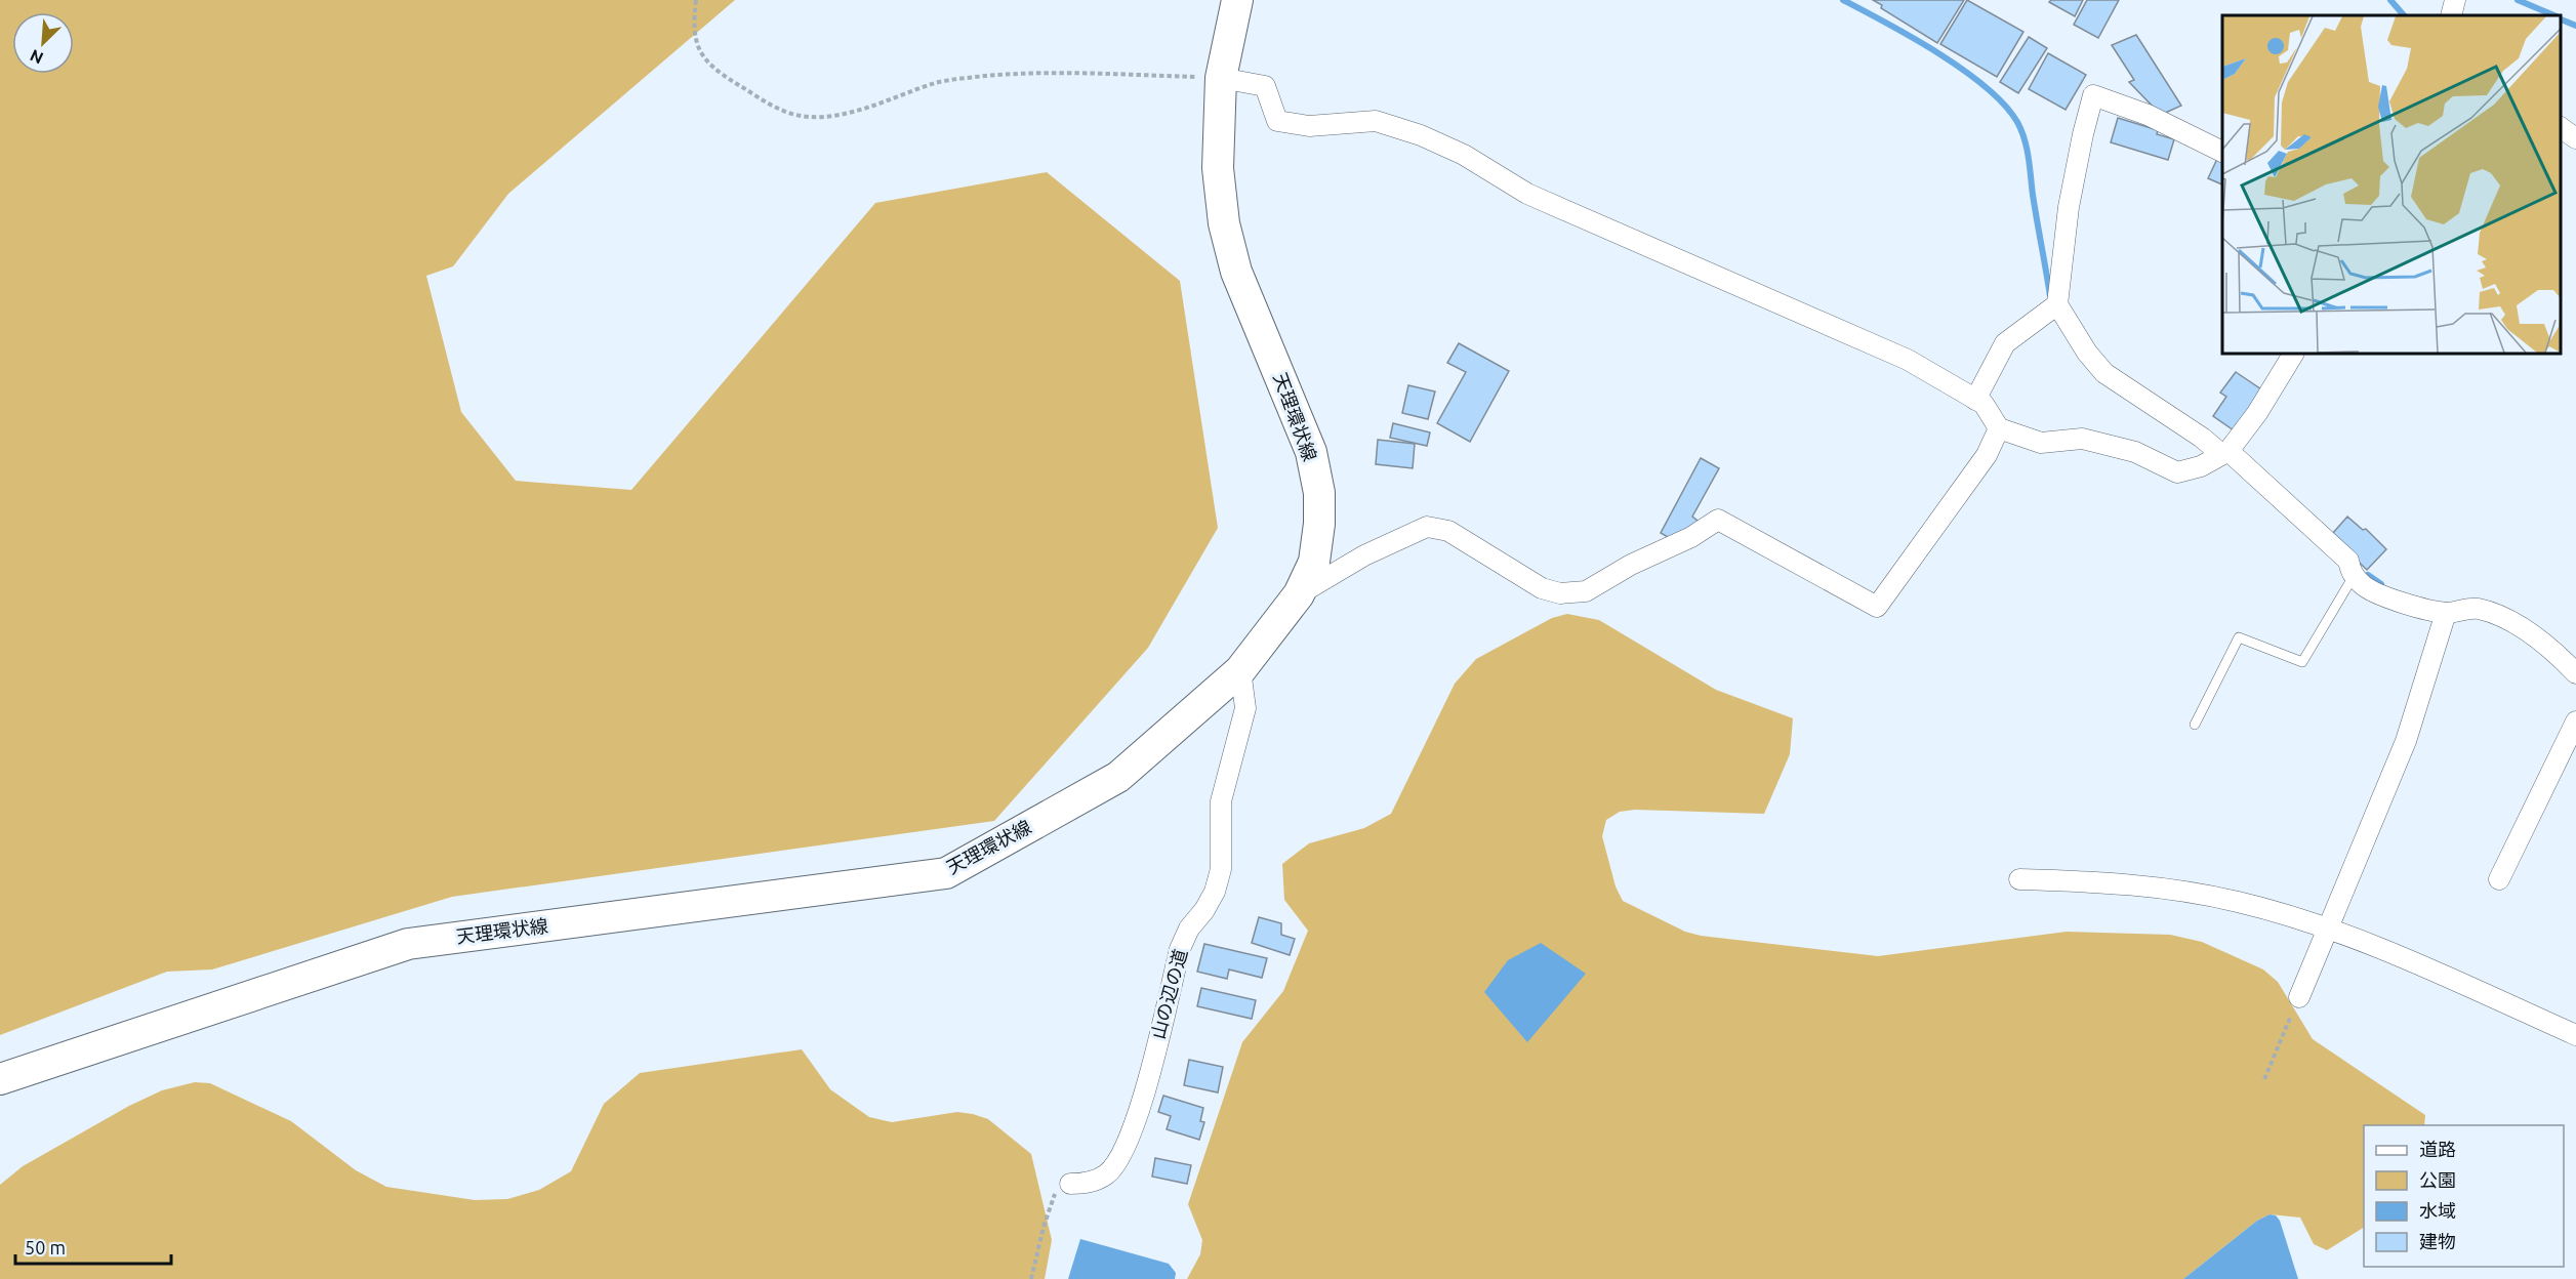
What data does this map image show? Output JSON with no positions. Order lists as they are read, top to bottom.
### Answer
{
  "streets": {
    "main road": ["天理環状線"],
    "street": ["山の辺の道"]
  },
  "crossings": [
    ["天理環状線", "山の辺の道"]
  ],
  "legend": [
    "道路",
    "公園",
    "水域",
    "建物"
  ],
  "scale_bar": "50 m",
  "north": "bottom left"
}
